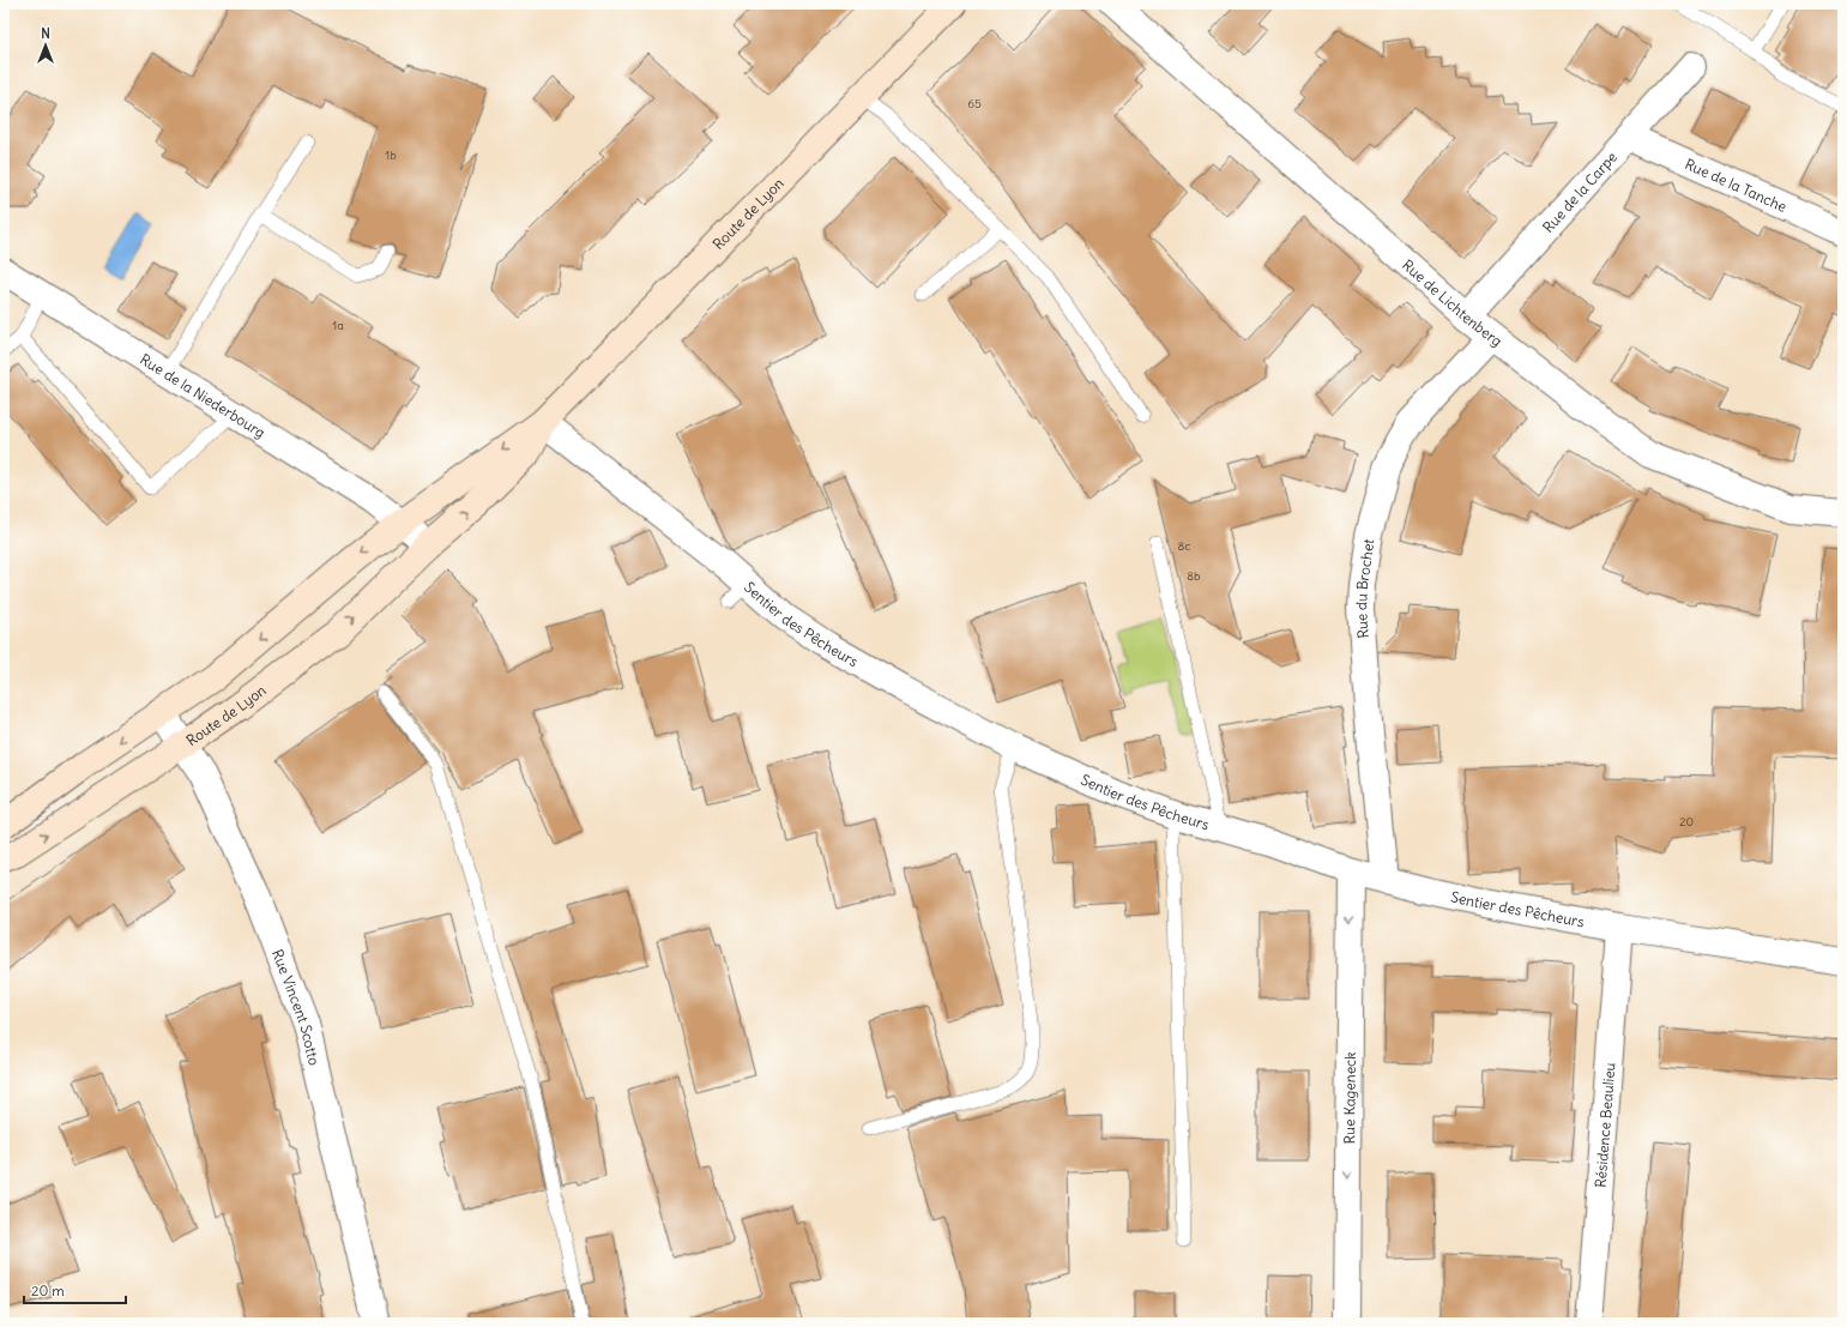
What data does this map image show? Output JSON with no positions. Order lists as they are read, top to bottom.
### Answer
{
  "streets": {
    "main road": ["Route de Lyon"],
    "street": [
      "Rue de la Tanche",
      "Rue de la Carpe",
      "Rue de Lichtenberg",
      "Rue de la Niederbourg",
      "Rue du Brochet",
      "Sentier des Pêcheurs",
      "Rue Vincent Scotto",
      "Rue Kageneck",
      "Résidence Beaulieu"
    ]
  },
  "crossings": [
    ["Rue de la Tanche", "Rue de la Carpe"],
    ["Rue de la Carpe", "Rue de Lichtenberg"],
    ["Route de Lyon", "Rue de la Niederbourg"],
    ["Route de Lyon", "Sentier des Pêcheurs"],
    ["Route de Lyon", "Rue Vincent Scotto"],
    ["Rue de Lichtenberg", "Rue du Brochet"],
    ["Rue du Brochet", "Sentier des Pêcheurs"],
    ["Sentier des Pêcheurs", "Rue Kageneck"],
    ["Sentier des Pêcheurs", "Résidence Beaulieu"]
  ],
  "one_way": ["Rue Kageneck"],
  "house_numbers": [
    "65",
    "1b",
    "1a",
    "8c",
    "8b",
    "20"
  ],
  "scale_bar": "20 m",
  "north": "top"
}
